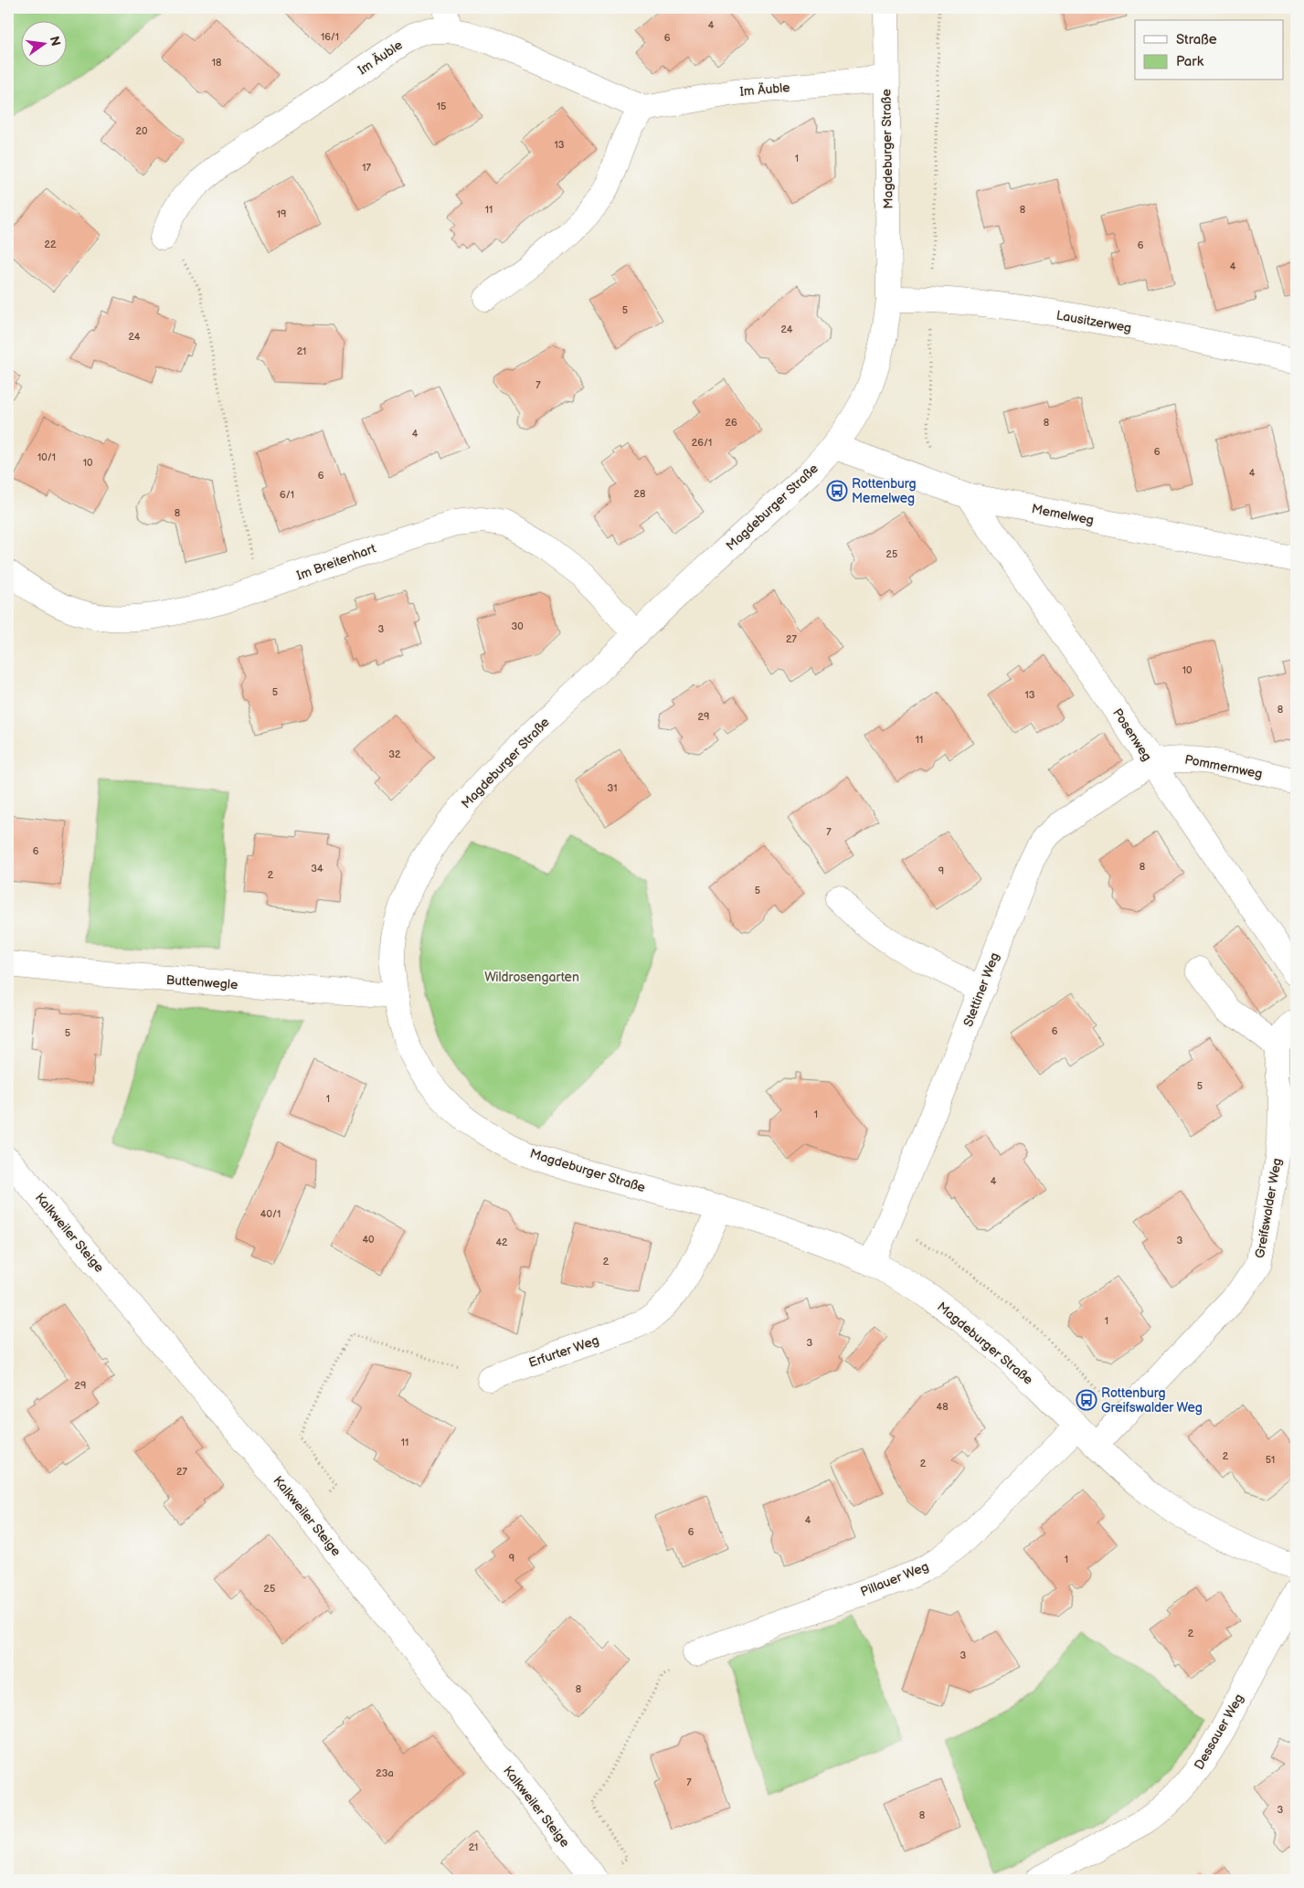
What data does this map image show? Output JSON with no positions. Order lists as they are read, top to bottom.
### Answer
{
  "streets": {
    "street": [
      "Im Äuble",
      "Magdeburger Straße",
      "Lausitzerweg",
      "Memelweg",
      "Im Breitenhart",
      "Posenweg",
      "Pommernweg",
      "Buttenwegle",
      "Stettiner Weg",
      "Greifswalder Weg",
      "Kalkweiler Steige",
      "Erfurter Weg",
      "Pillauer Weg",
      "Dessauer Weg"
    ]
  },
  "crossings": [
    ["Im Äuble", "Magdeburger Straße"],
    ["Magdeburger Straße", "Lausitzerweg"],
    ["Magdeburger Straße", "Memelweg"],
    ["Magdeburger Straße", "Im Breitenhart"],
    ["Magdeburger Straße", "Buttenwegle"],
    ["Magdeburger Straße", "Stettiner Weg"],
    ["Magdeburger Straße", "Greifswalder Weg"],
    ["Magdeburger Straße", "Erfurter Weg"],
    ["Magdeburger Straße", "Pillauer Weg"],
    ["Memelweg", "Posenweg"],
    ["Posenweg", "Pommernweg"],
    ["Posenweg", "Stettiner Weg"],
    ["Pommernweg", "Stettiner Weg"]
  ],
  "parks": ["Wildrosengarten"],
  "places": {
    "bus stop": ["Rottenburg Memelweg", "Rottenburg Greifswalder Weg"]
  },
  "house_numbers": [
    "4",
    "16/1",
    "6",
    "18",
    "15",
    "20",
    "13",
    "1",
    "17",
    "11",
    "8",
    "19",
    "22",
    "6",
    "4",
    "5",
    "24",
    "24",
    "21",
    "7",
    "26",
    "8",
    "4",
    "26/1",
    "6",
    "10/1",
    "10",
    "4",
    "6",
    "28",
    "6/1",
    "8",
    "25",
    "30",
    "3",
    "27",
    "10",
    "5",
    "13",
    "8",
    "29",
    "11",
    "32",
    "31",
    "7",
    "6",
    "8",
    "34",
    "9",
    "2",
    "5",
    "6",
    "5",
    "5",
    "1",
    "1",
    "4",
    "40/1",
    "40",
    "3",
    "42",
    "2",
    "1",
    "3",
    "29",
    "48",
    "11",
    "2",
    "51",
    "2",
    "27",
    "4",
    "6",
    "9",
    "1",
    "25",
    "2",
    "3",
    "8",
    "23a",
    "7",
    "3",
    "8",
    "21"
  ],
  "legend": ["Straße", "Park"],
  "north": "right"
}
